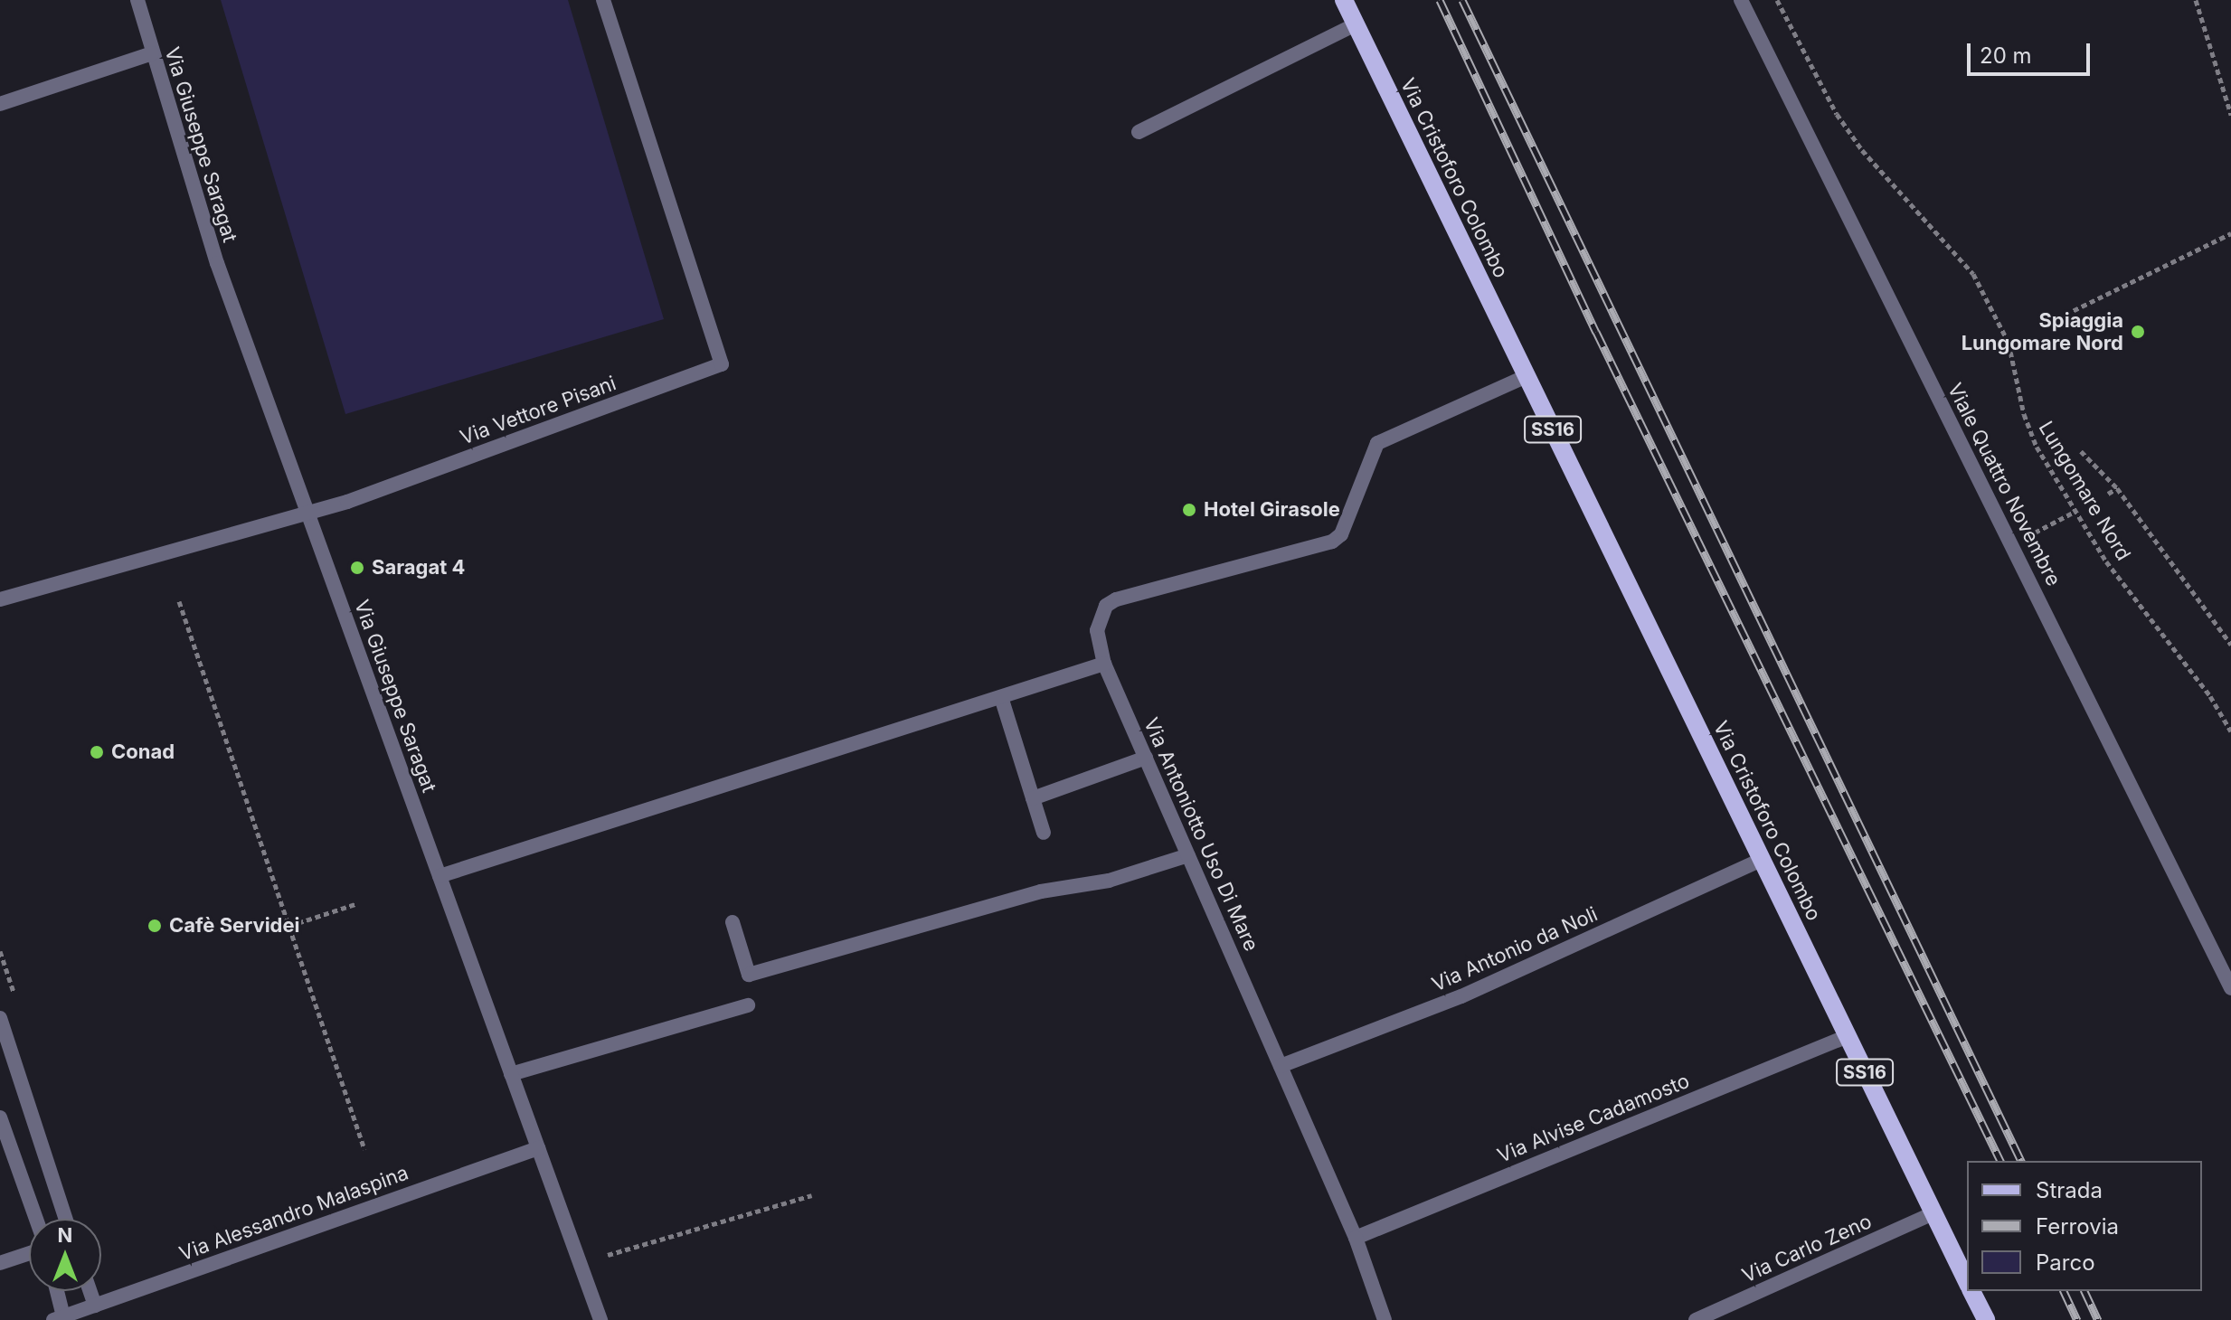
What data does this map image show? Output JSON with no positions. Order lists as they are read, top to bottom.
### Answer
{
  "streets": {
    "main road": ["Via Cristoforo Colombo", "SS16"],
    "street": [
      "Via Giuseppe Saragat",
      "Via Vettore Pisani",
      "Viale Quattro Novembre",
      "Via Antoniotto Uso Di Mare",
      "Via Antonio da Noli",
      "Via Alvise Cadamosto",
      "Via Alessandro Malaspina",
      "Via Carlo Zeno"
    ],
    "path": ["Lungomare Nord"]
  },
  "crossings": [
    ["Via Giuseppe Saragat", "Via Vettore Pisani"],
    ["Via Giuseppe Saragat", "Via Alessandro Malaspina"],
    ["Via Cristoforo Colombo", "Via Antoniotto Uso Di Mare"],
    ["Via Cristoforo Colombo", "Via Antonio da Noli"],
    ["Via Cristoforo Colombo", "Via Alvise Cadamosto"],
    ["Via Cristoforo Colombo", "Via Carlo Zeno"],
    ["Via Antoniotto Uso Di Mare", "Via Antonio da Noli"]
  ],
  "places": [
    "Spiaggia Lungomare Nord",
    "Hotel Girasole",
    "Saragat 4",
    "Conad",
    "Cafè Servidei"
  ],
  "legend": ["Strada", "Ferrovia", "Parco"],
  "scale_bar": "20 m",
  "north": "top"
}
